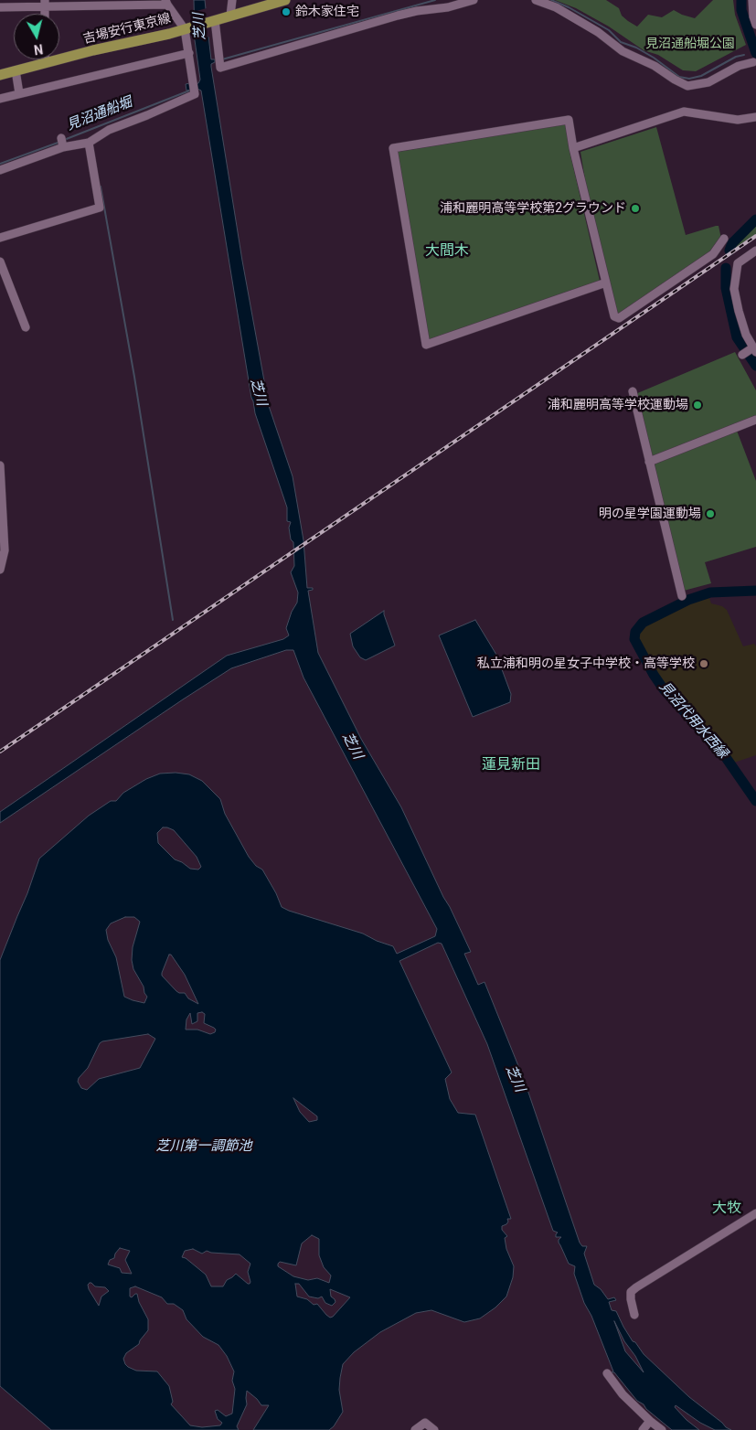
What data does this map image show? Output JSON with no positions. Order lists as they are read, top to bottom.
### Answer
{
  "streets": {
    "main road": ["吉場安行東京線"]
  },
  "districts": ["大間木", "蓮見新田", "大牧"],
  "water": [
    "芝川",
    "見沼通船堀",
    "見沼代用水西縁",
    "芝川第一調節池"
  ],
  "parks": ["見沼通船堀公園"],
  "places": [
    "鈴木家住宅",
    "浦和麗明高等学校第2グラウンド",
    "浦和麗明高等学校運動場",
    "明の星学園運動場",
    "私立浦和明の星女子中学校・高等学校"
  ],
  "north": "bottom"
}
